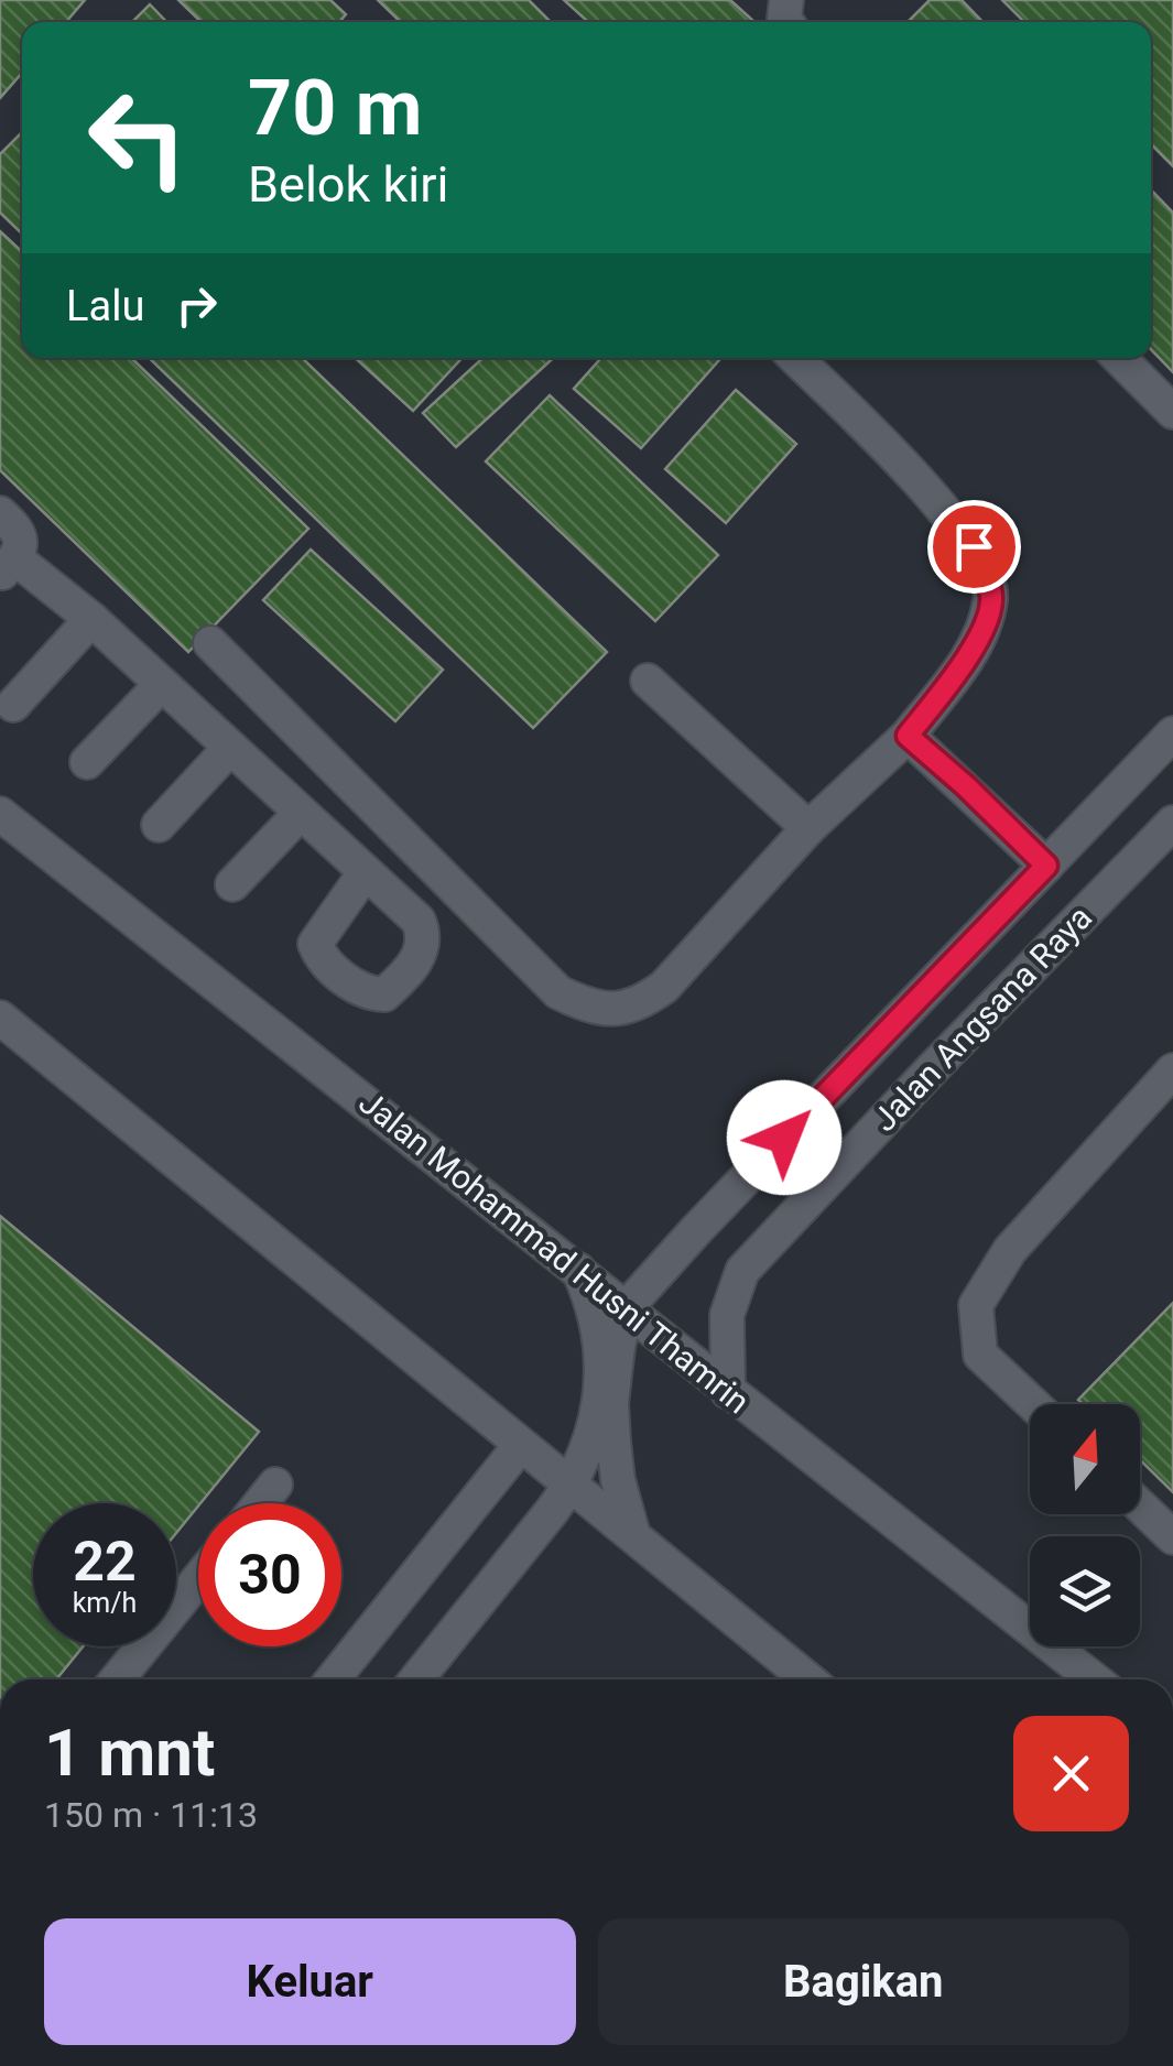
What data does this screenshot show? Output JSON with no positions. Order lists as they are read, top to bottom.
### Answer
{
  "streets": {
    "street": ["Jalan Angsana Raya", "Jalan Mohammad Husni Thamrin"]
  },
  "crossings": [
    ["Jalan Angsana Raya", "Jalan Mohammad Husni Thamrin"]
  ],
  "north": "top",
  "page": {
    "turn": ["70 m", "Belok kiri"],
    "then": "Lalu",
    "speed": "22 km/h",
    "limit": "30",
    "heading": ["1 mnt", "150 m · 11:13"],
    "buttons": ["Keluar", "Bagikan"]
  }
}
